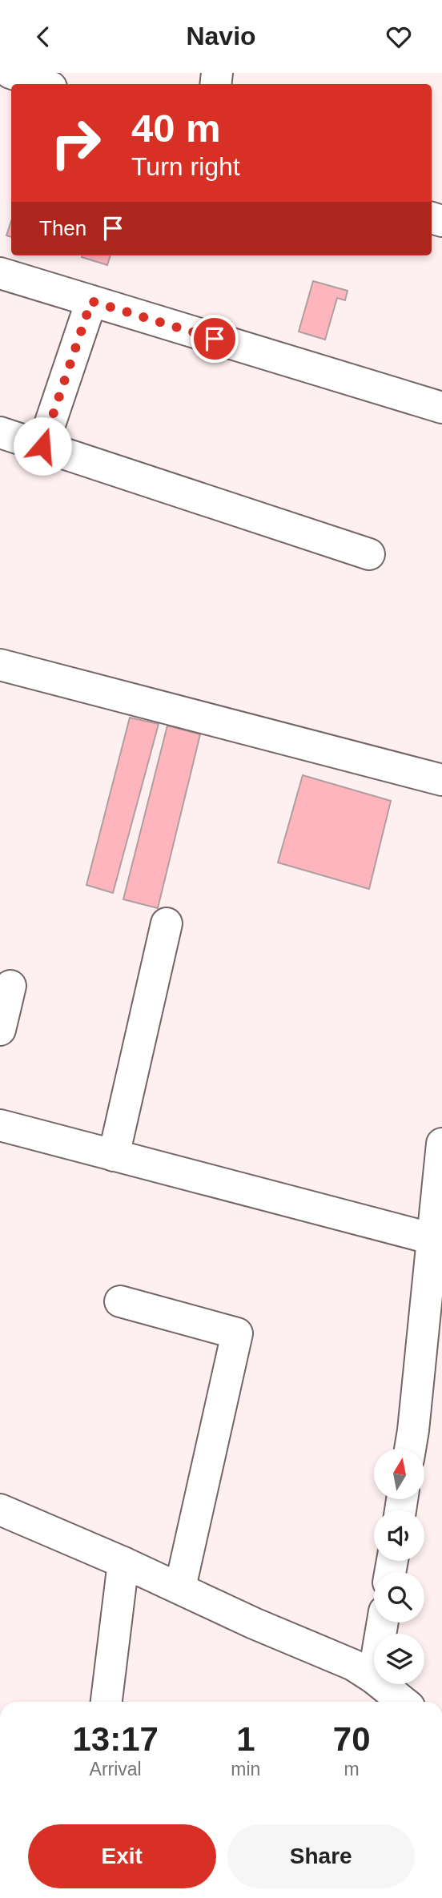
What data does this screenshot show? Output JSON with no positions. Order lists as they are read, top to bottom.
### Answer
{
  "north": "top",
  "page": {
    "header": "Navio",
    "turn": ["40 m", "Turn right"],
    "then": "Then",
    "eta": [
      "13:17",
      "Arrival",
      "1",
      "min",
      "70",
      "m"
    ],
    "buttons": ["Exit", "Share"]
  }
}
